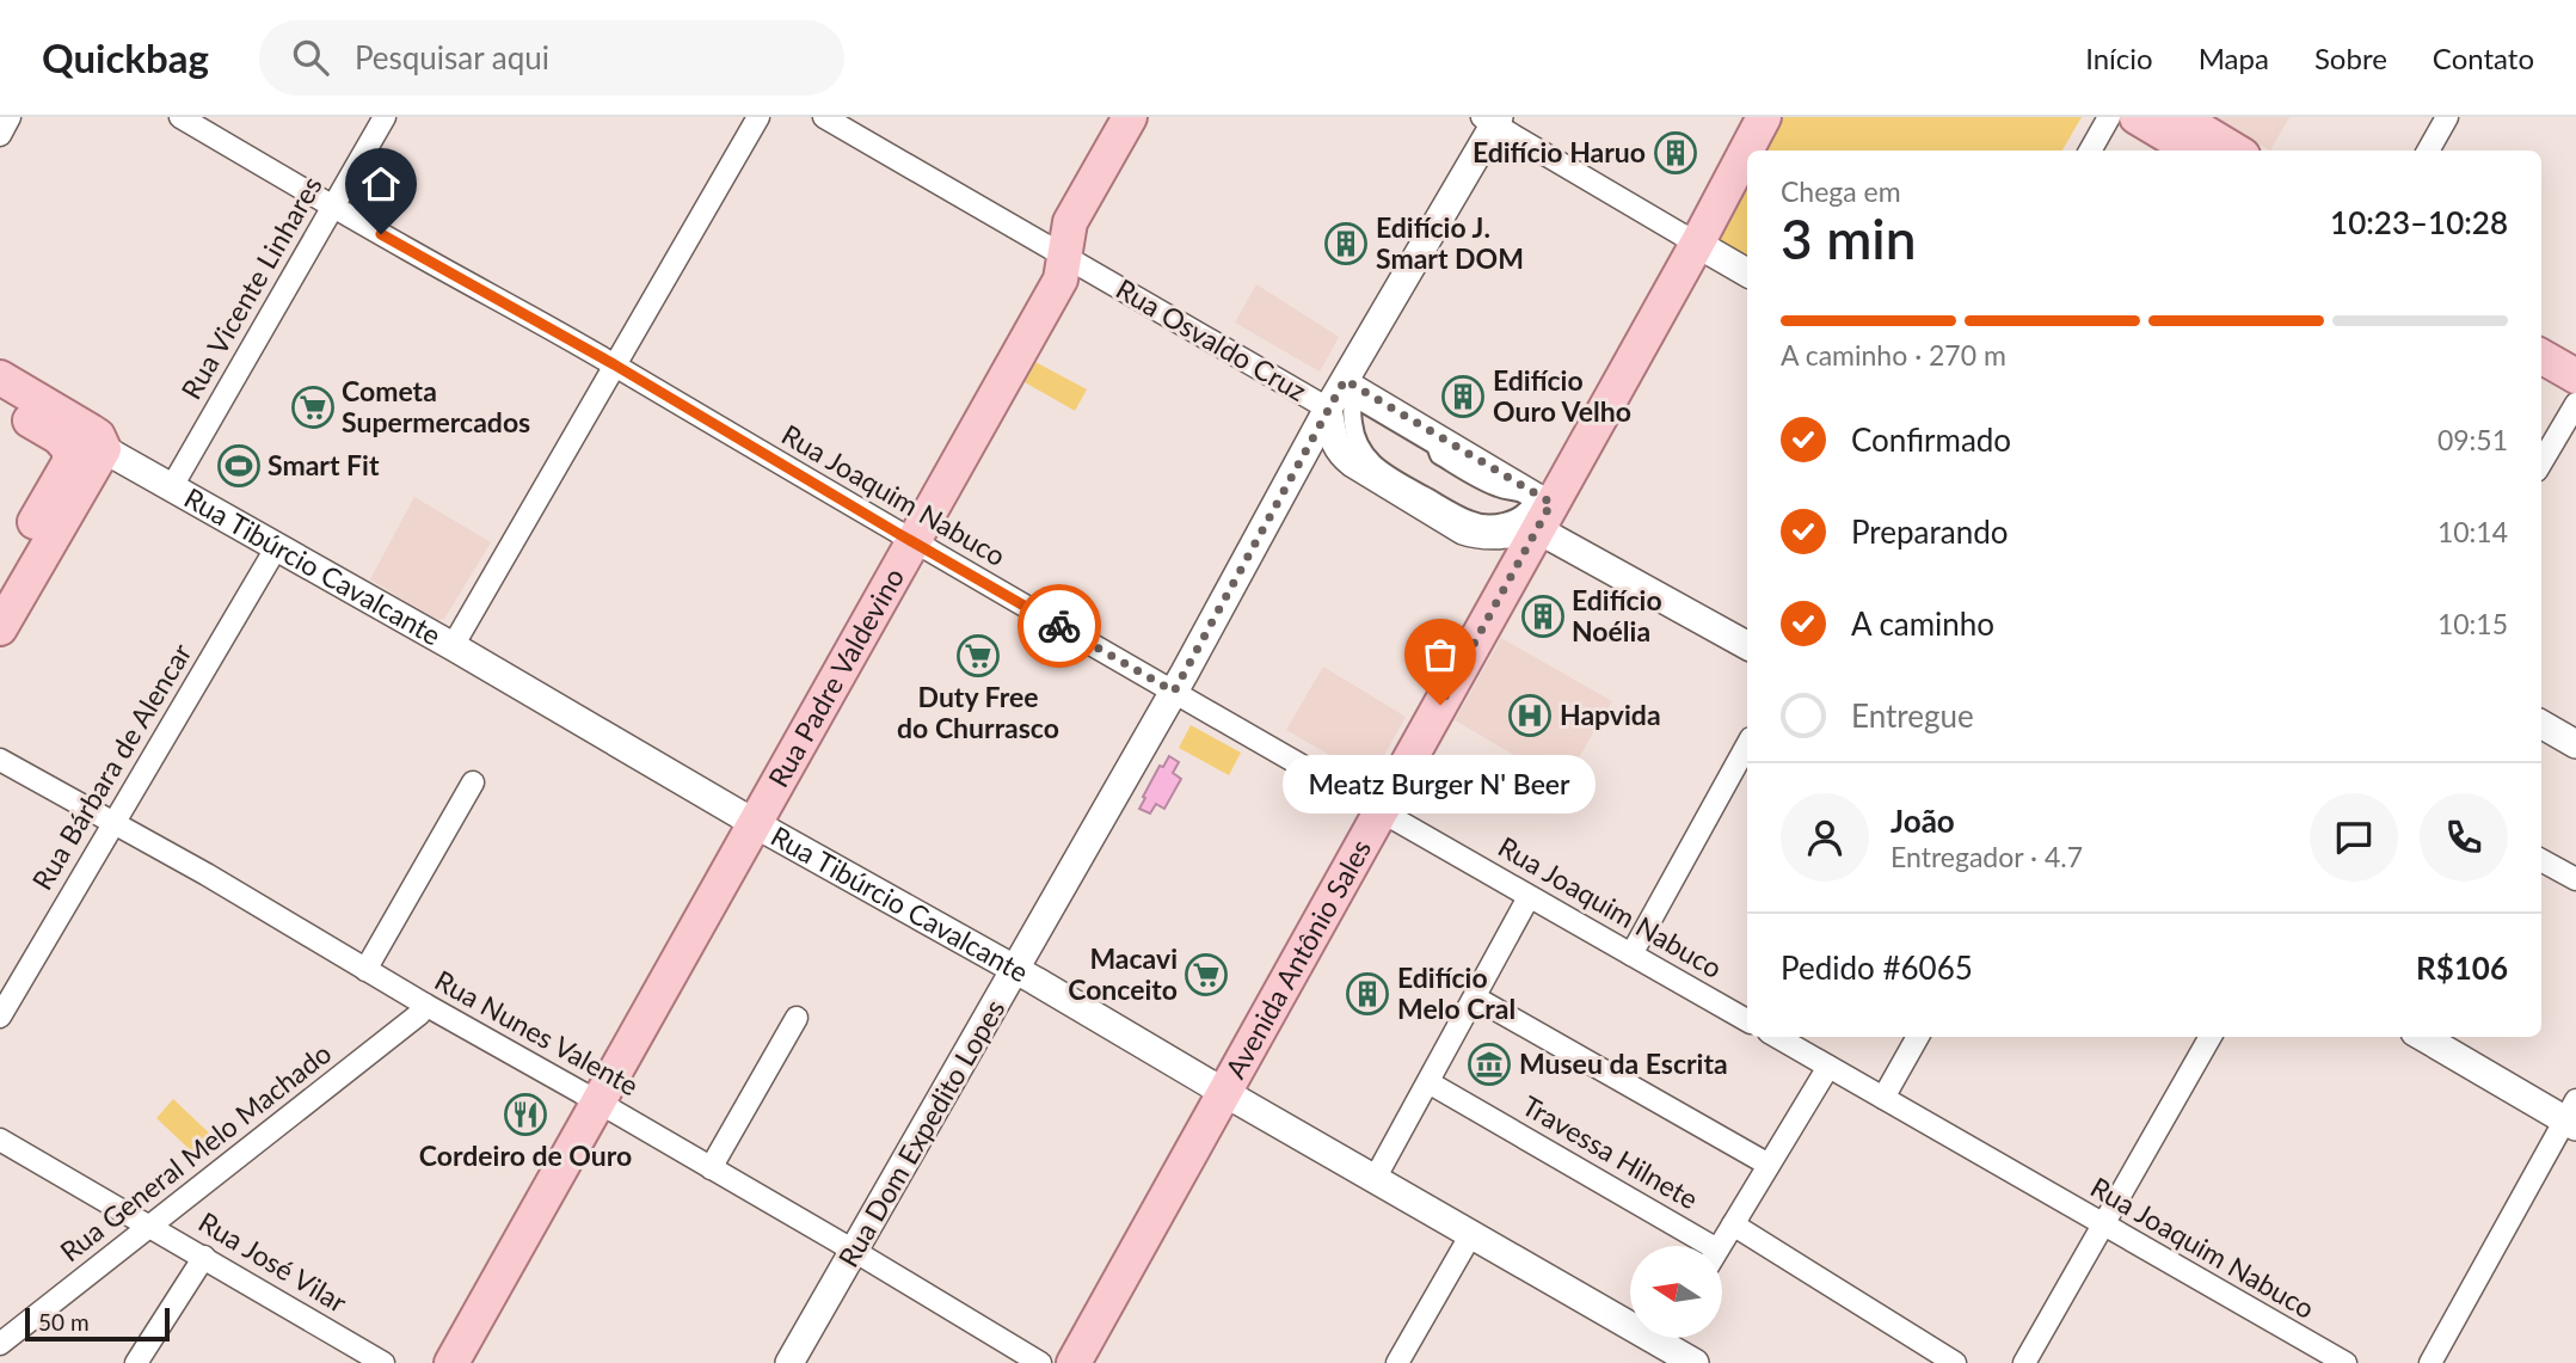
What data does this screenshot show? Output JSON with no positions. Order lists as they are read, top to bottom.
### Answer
{
  "streets": {
    "main road": ["Rua Tibúrcio Cavalcante", "Rua Padre Valdevino", "Avenida Antônio Sales"],
    "street": [
      "Rua Vicente Linhares",
      "Rua Osvaldo Cruz",
      "Rua Joaquim Nabuco",
      "Rua Bárbara de Alencar",
      "Rua Nunes Valente",
      "Rua Dom Expedito Lopes",
      "Rua General Melo Machado",
      "Travessa Hilnete",
      "Rua José Vilar"
    ]
  },
  "crossings": [
    ["Rua Vicente Linhares", "Rua Joaquim Nabuco"],
    ["Rua Vicente Linhares", "Rua Tibúrcio Cavalcante"],
    ["Rua Osvaldo Cruz", "Rua Padre Valdevino"],
    ["Rua Osvaldo Cruz", "Avenida Antônio Sales"],
    ["Rua Osvaldo Cruz", "Rua Dom Expedito Lopes"],
    ["Rua Joaquim Nabuco", "Rua Padre Valdevino"],
    ["Rua Joaquim Nabuco", "Avenida Antônio Sales"],
    ["Rua Joaquim Nabuco", "Rua Dom Expedito Lopes"],
    ["Rua Tibúrcio Cavalcante", "Rua Padre Valdevino"],
    ["Rua Tibúrcio Cavalcante", "Rua Bárbara de Alencar"],
    ["Rua Tibúrcio Cavalcante", "Avenida Antônio Sales"],
    ["Rua Tibúrcio Cavalcante", "Rua Dom Expedito Lopes"],
    ["Rua Padre Valdevino", "Rua Nunes Valente"],
    ["Rua Bárbara de Alencar", "Rua Nunes Valente"],
    ["Rua Nunes Valente", "Rua Dom Expedito Lopes"],
    ["Rua Nunes Valente", "Rua General Melo Machado"],
    ["Rua General Melo Machado", "Rua José Vilar"]
  ],
  "places": {
    "building": [
      "Edifício Haruo",
      "Edifício J. Smart DOM",
      "Edifício Ouro Velho",
      "Edifício Noélia",
      "Edifício Melo Cral"
    ],
    "supermarket": ["Cometa Supermercados", "Duty Free do Churrasco", "Macavi Conceito"],
    "sports": ["Smart Fit"],
    "other": ["Meatz Burger N' Beer"],
    "hospital": ["Hapvida"],
    "museum": ["Museu da Escrita"],
    "restaurant": ["Cordeiro de Ouro"]
  },
  "scale_bar": "50 m",
  "north": "left",
  "page": {
    "header": "Quickbag",
    "search": "Pesquisar aqui",
    "nav": [
      "Início",
      "Mapa",
      "Sobre",
      "Contato"
    ],
    "heading": ["3 min", "Chega em", "10:23–10:28"],
    "panel": [
      "João",
      "Entregador · 4.7",
      "Pedido #6065",
      "R$106"
    ],
    "bar": "A caminho · 270 m",
    "list": [
      ["Confirmado", "09:51"],
      ["Preparando", "10:14"],
      ["A caminho", "10:15"],
      "Entregue"
    ],
    "bubble": "Meatz Burger N' Beer",
    "scale": "50 m"
  }
}
